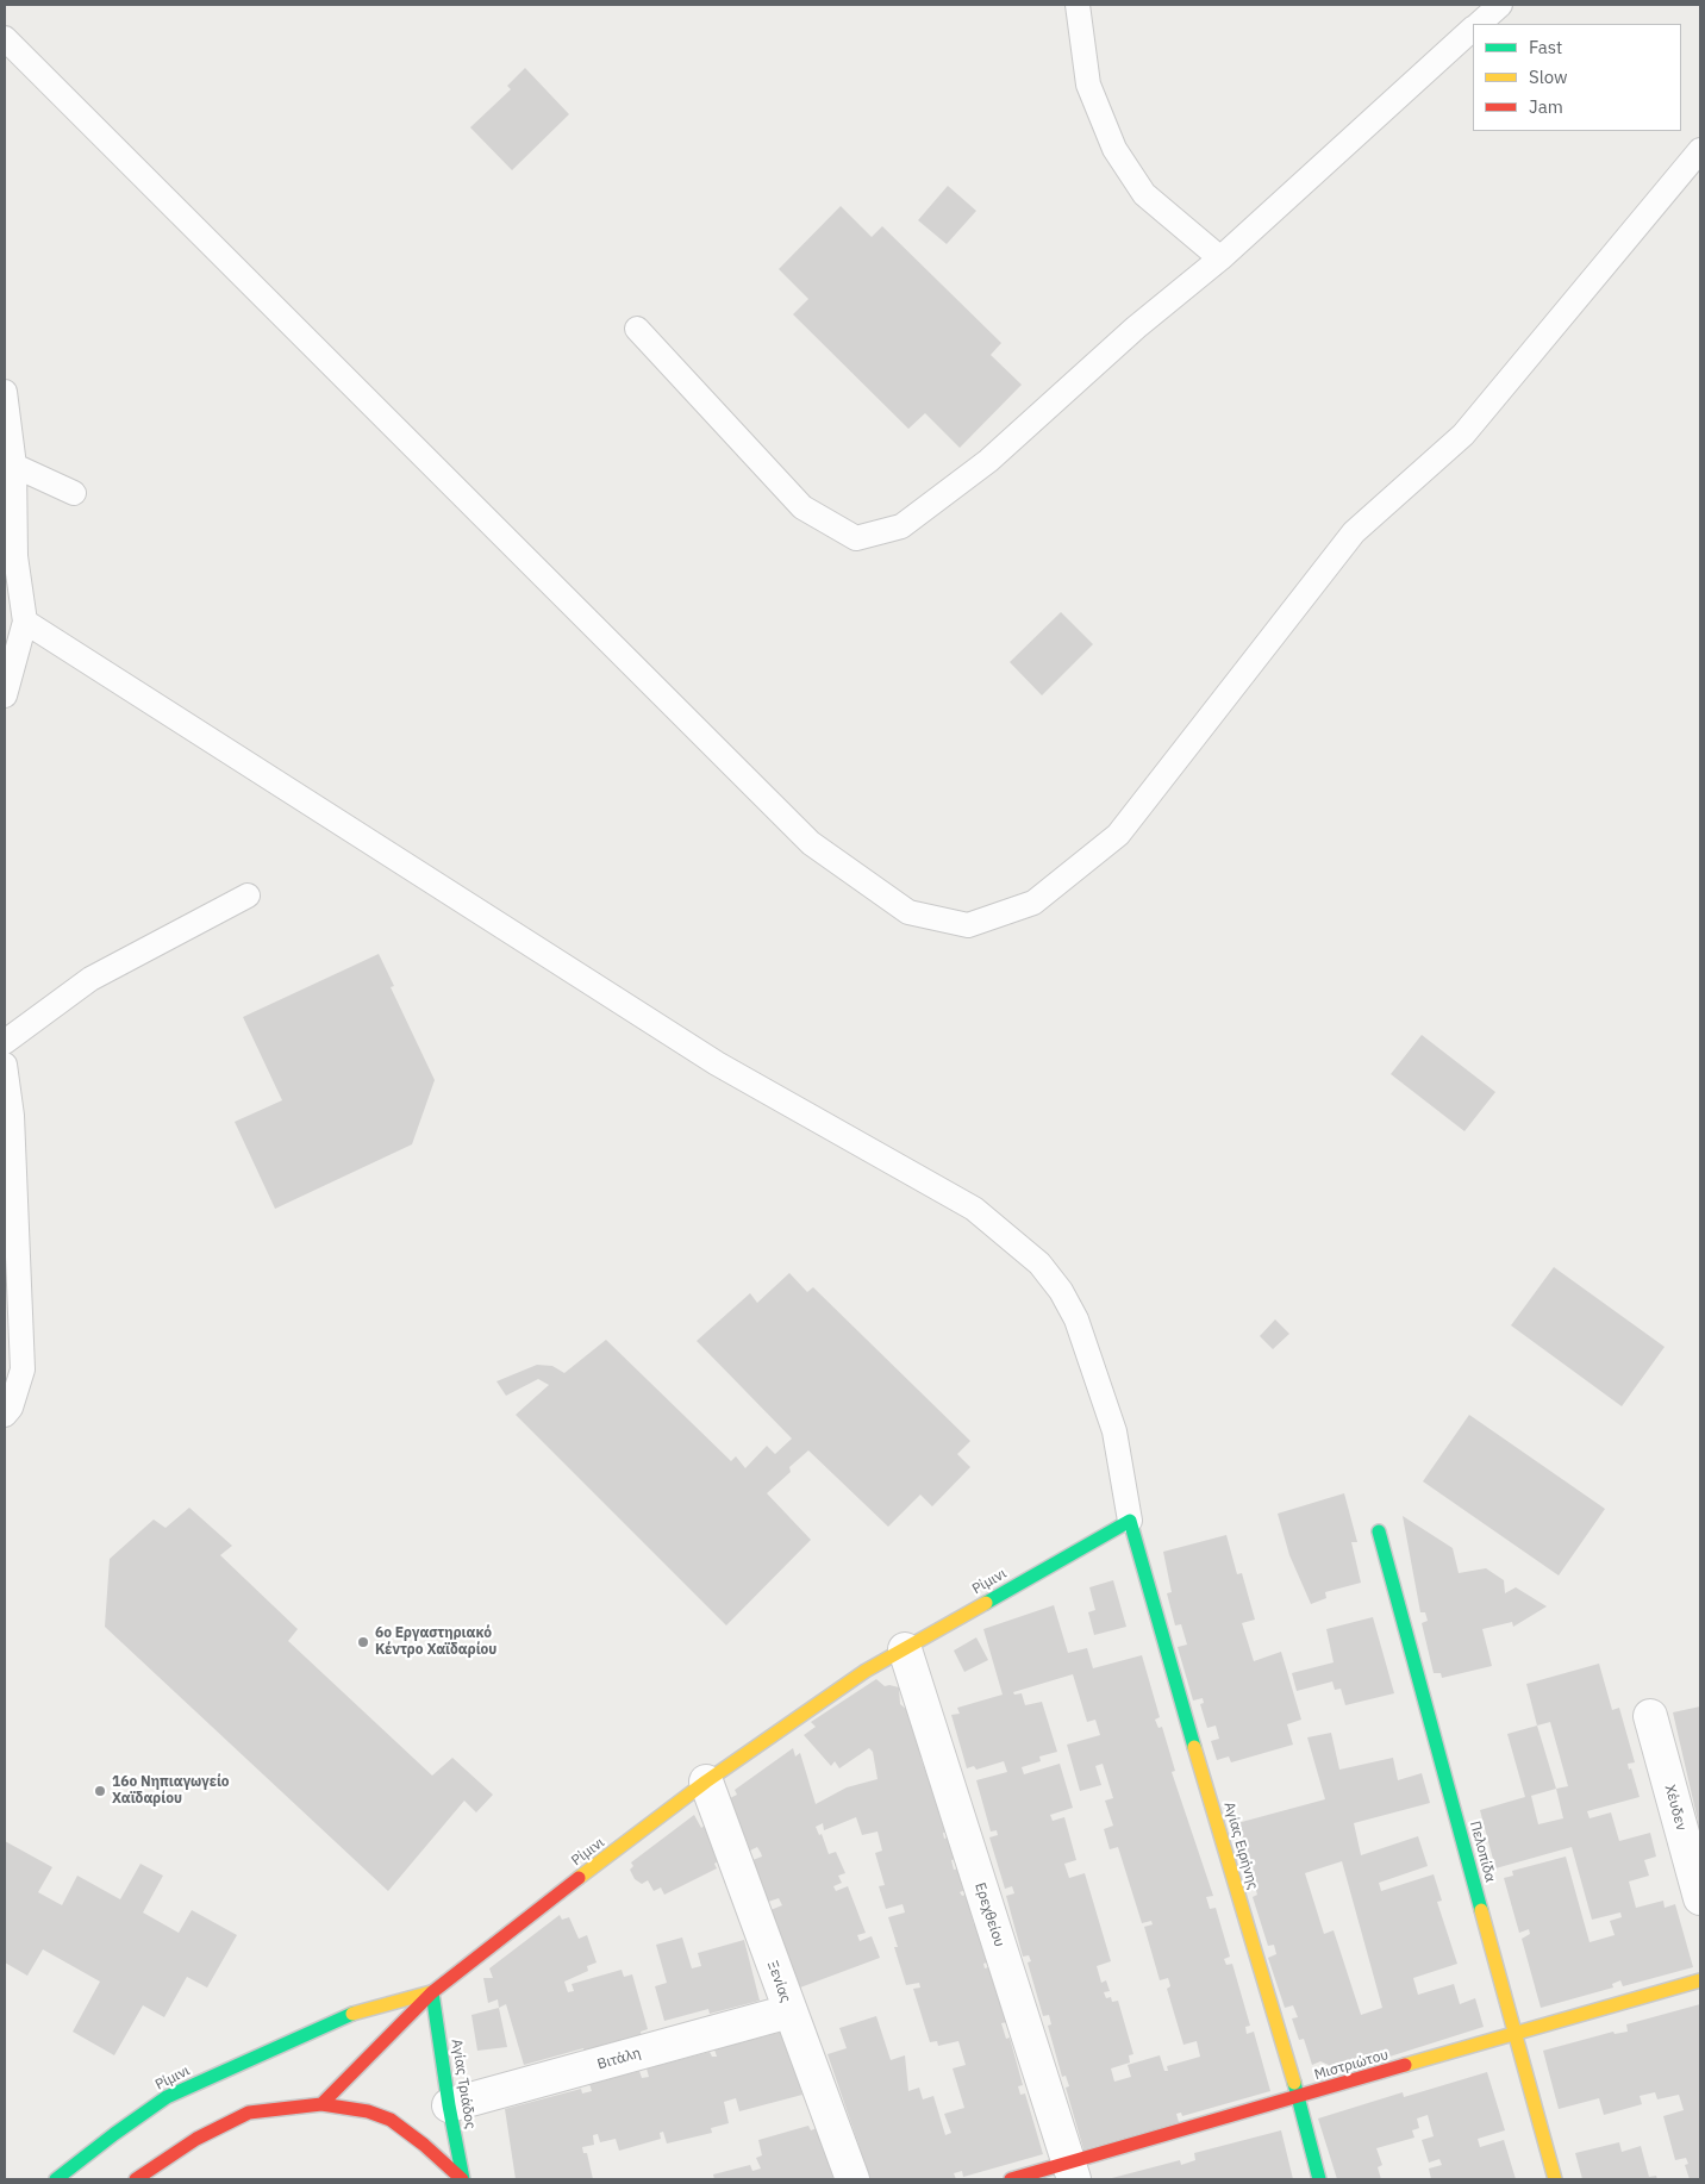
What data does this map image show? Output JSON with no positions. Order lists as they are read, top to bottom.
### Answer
{
  "streets": {
    "street": [
      "Ρίμινι",
      "Χέυδεν",
      "Αγίας Ειρήνης",
      "Πελοπίδα",
      "Ερεχθείου",
      "Ξενίας",
      "Βιτάλη",
      "Μιστριώτου",
      "Αγίας Τριάδος"
    ]
  },
  "crossings": [
    ["Ρίμινι", "Αγίας Ειρήνης"],
    ["Ρίμινι", "Ερεχθείου"],
    ["Ρίμινι", "Ξενίας"],
    ["Ρίμινι", "Αγίας Τριάδος"],
    ["Αγίας Ειρήνης", "Μιστριώτου"],
    ["Πελοπίδα", "Μιστριώτου"],
    ["Ερεχθείου", "Μιστριώτου"],
    ["Ξενίας", "Βιτάλη"],
    ["Βιτάλη", "Αγίας Τριάδος"]
  ],
  "places": ["6ο Εργαστηριακό Κέντρο Χαϊδαρίου", "16ο Νηπιαγωγείο Χαϊδαρίου"],
  "legend": ["Fast", "Slow", "Jam"]
}
